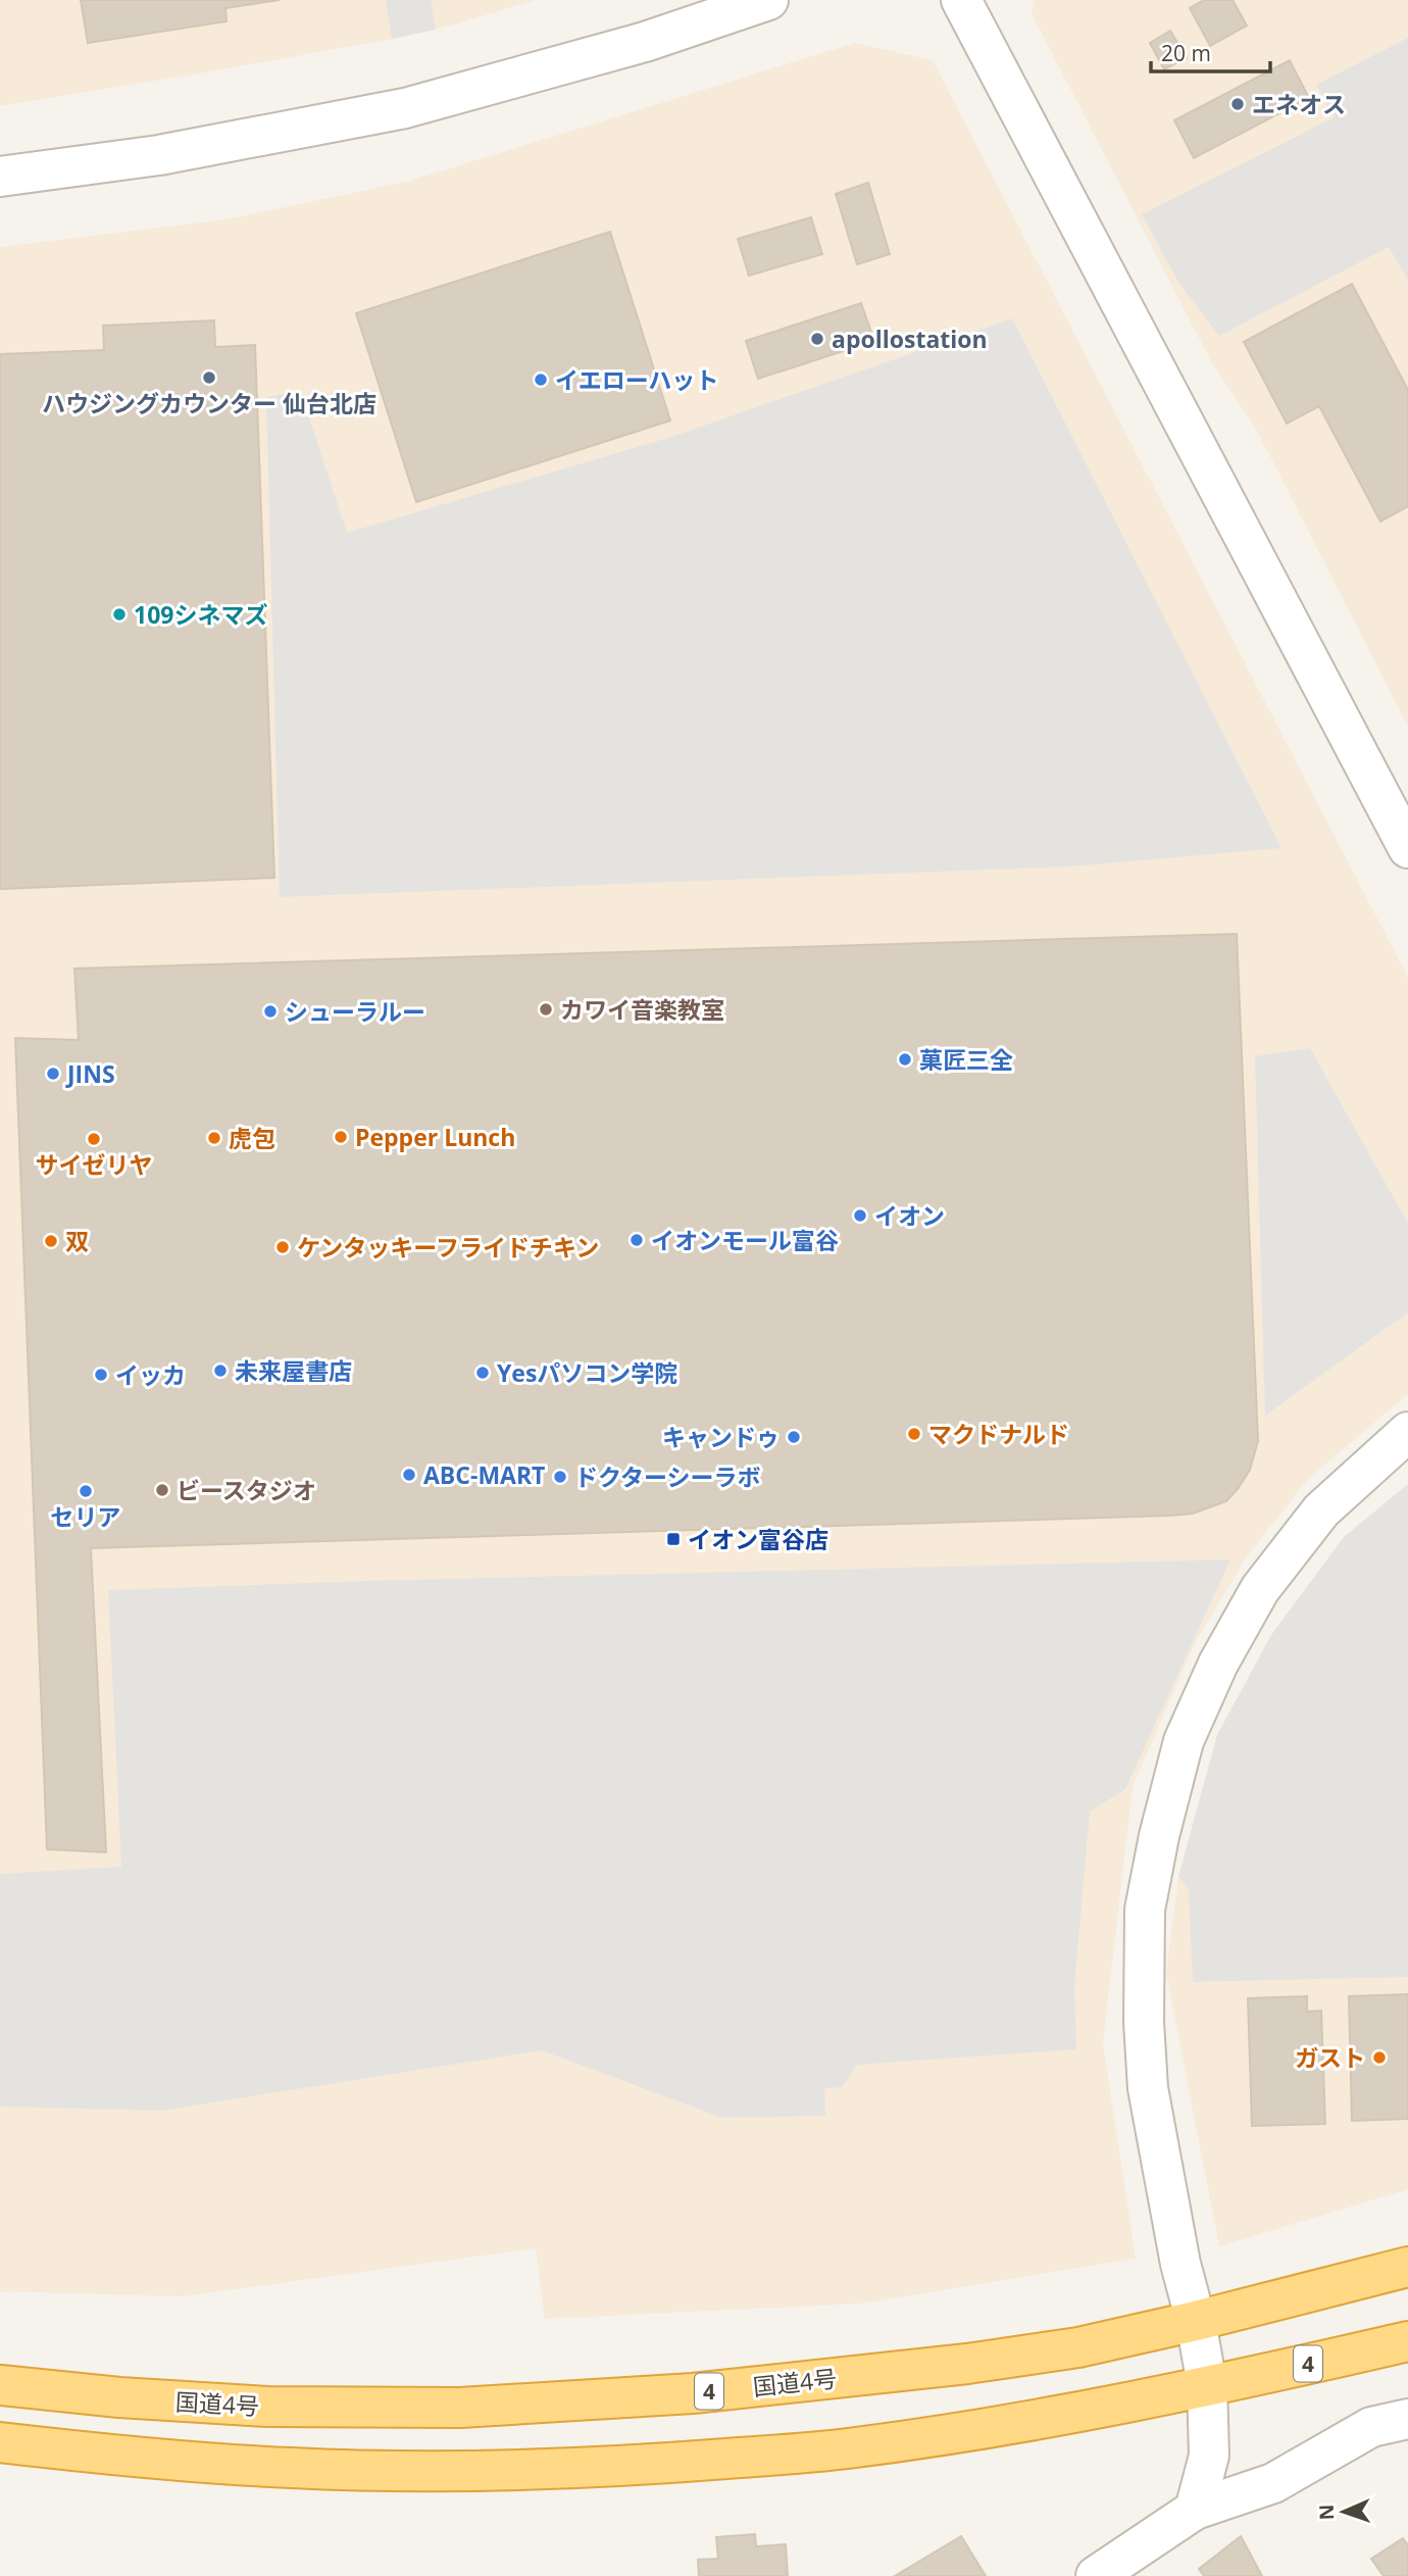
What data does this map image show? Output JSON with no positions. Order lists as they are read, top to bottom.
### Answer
{
  "streets": {
    "highway": ["4", "国道4号"]
  },
  "places": {
    "other": [
      "エネオス",
      "apollostation",
      "ハウジングカウンター 仙台北店",
      "イエローハット",
      "109シネマズ",
      "カワイ音楽教室",
      "シューラルー",
      "菓匠三全",
      "JINS",
      "Pepper Lunch",
      "虎包",
      "サイゼリヤ",
      "イオン",
      "イオンモール富谷",
      "双",
      "ケンタッキーフライドチキン",
      "未来屋書店",
      "Yesパソコン学院",
      "イッカ",
      "マクドナルド",
      "キャンドゥ",
      "ABC-MART",
      "ドクターシーラボ",
      "ビースタジオ",
      "セリア",
      "ガスト"
    ],
    "transit": ["イオン富谷店"]
  },
  "scale_bar": "20 m",
  "north": "left"
}
